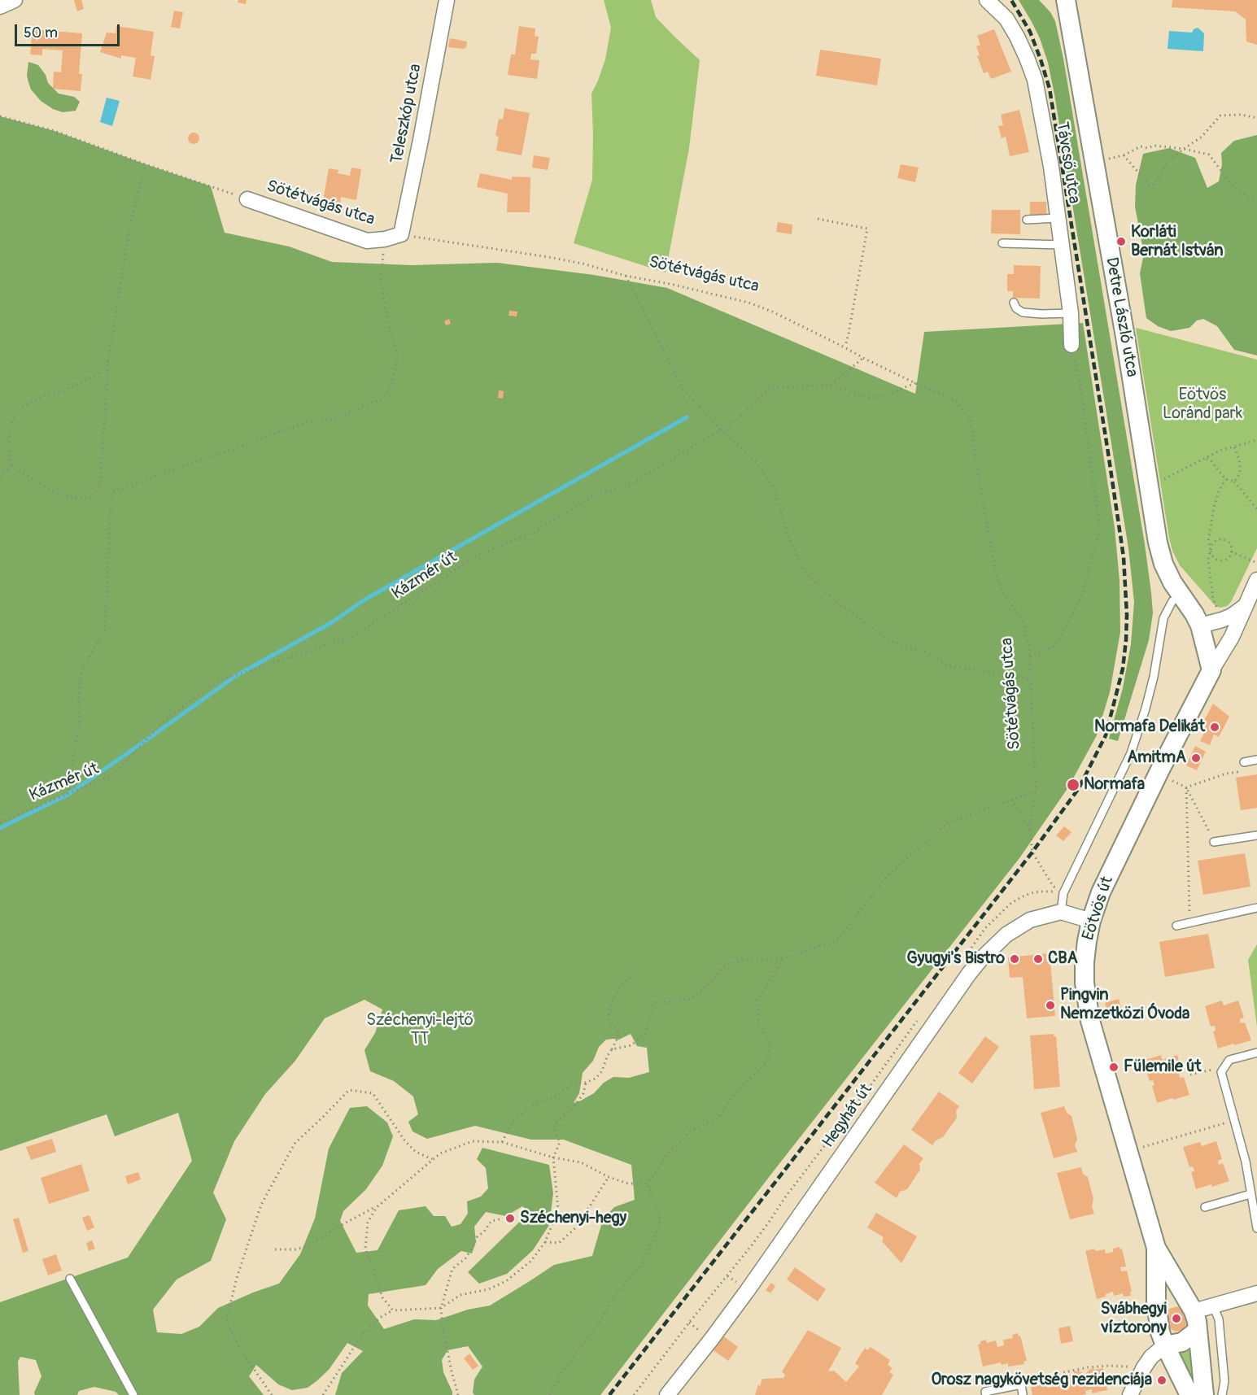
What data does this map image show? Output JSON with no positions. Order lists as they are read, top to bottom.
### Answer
{
  "streets": {
    "street": [
      "Teleszkóp utca",
      "Távcső utca",
      "Sötétvágás utca",
      "Detre László utca",
      "Eötvös út",
      "Hegyhát út"
    ],
    "path": ["Kázmér út"]
  },
  "crossings": [
    ["Teleszkóp utca", "Sötétvágás utca"],
    ["Sötétvágás utca", "Kázmér út"]
  ],
  "parks": ["Eötvös Loránd park", "Széchenyi-lejtő TT"],
  "places": [
    "Korláti Bernát István",
    "Normafa Delikát",
    "AmitmA",
    "Normafa",
    "Gyugyi's Bistro",
    "CBA",
    "Pingvin Nemzetközi Óvoda",
    "Fülemile út",
    "Széchenyi-hegy",
    "Svábhegyi víztorony",
    "Orosz nagykövetség rezidenciája"
  ],
  "scale_bar": "50 m"
}
